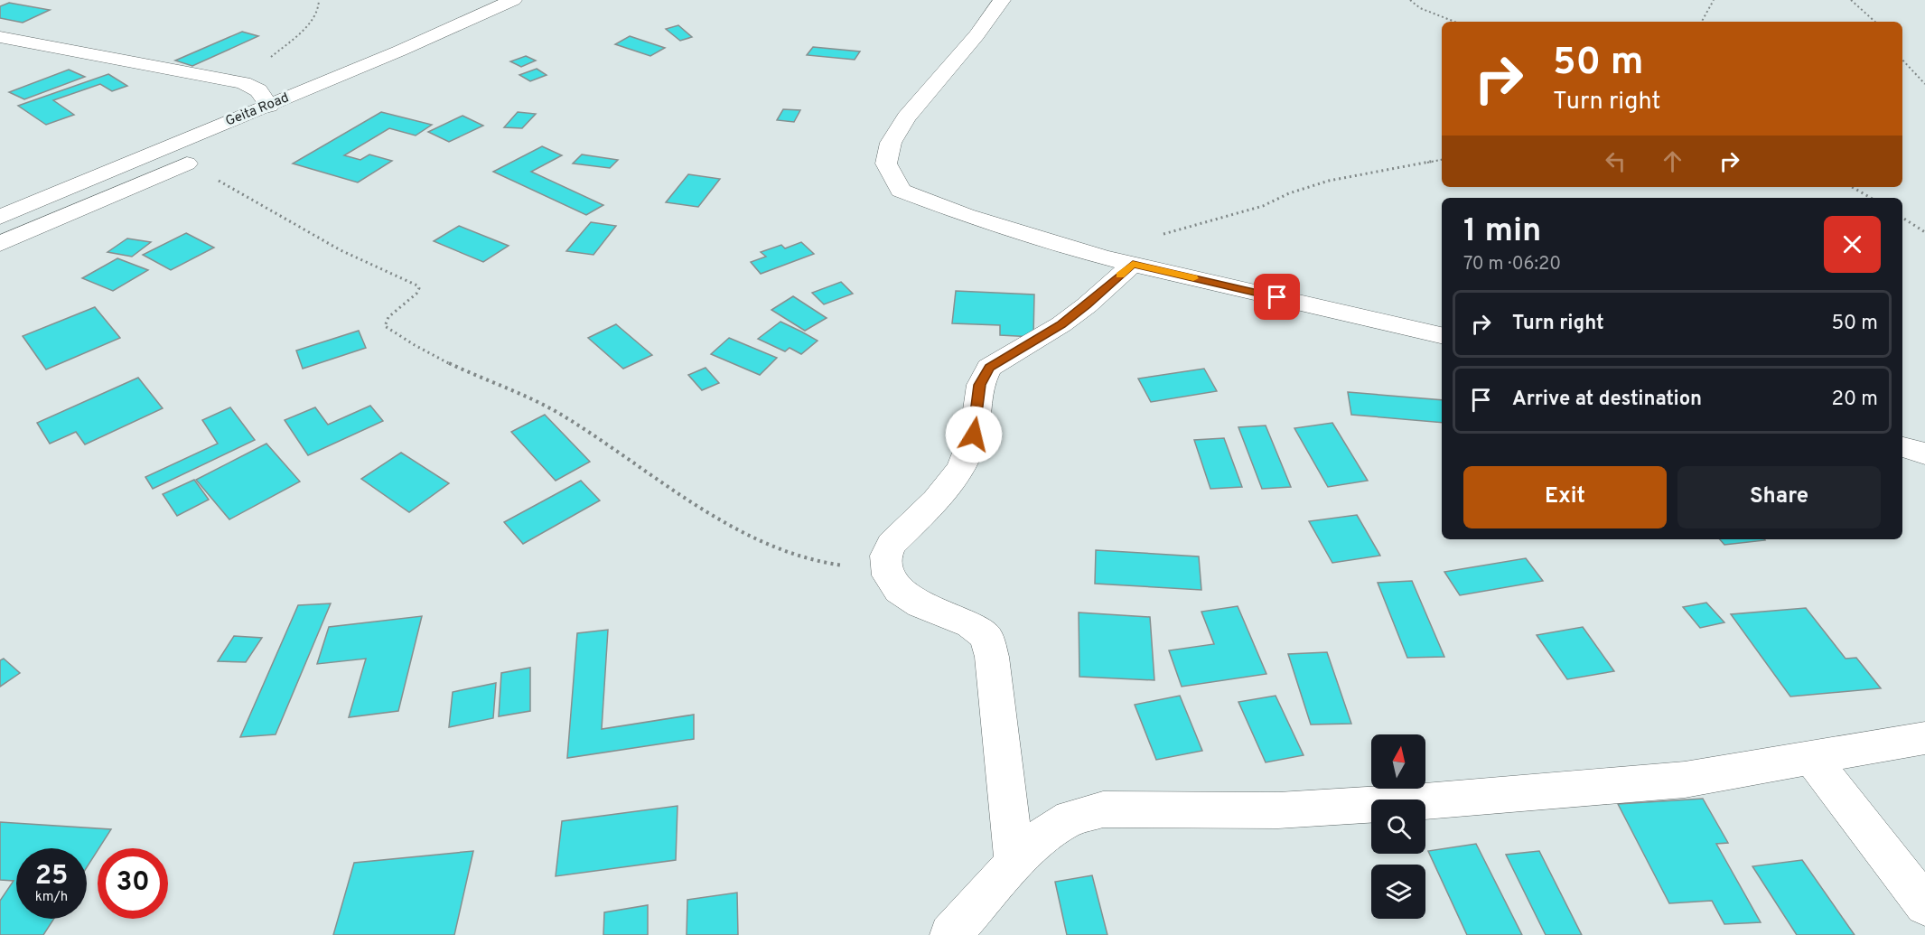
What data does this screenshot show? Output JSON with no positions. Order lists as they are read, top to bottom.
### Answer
{
  "streets": {
    "main road": ["Geita Road"]
  },
  "north": "top",
  "page": {
    "turn": ["50 m", "Turn right"],
    "heading": ["1 min", "70 m · 06:20"],
    "list": [
      {
        "name": "Turn right",
        "value": "50 m"
      },
      {
        "name": "Arrive at destination",
        "value": "20 m"
      }
    ],
    "buttons": ["Exit", "Share"],
    "speed": "25 km/h",
    "limit": "30"
  }
}
